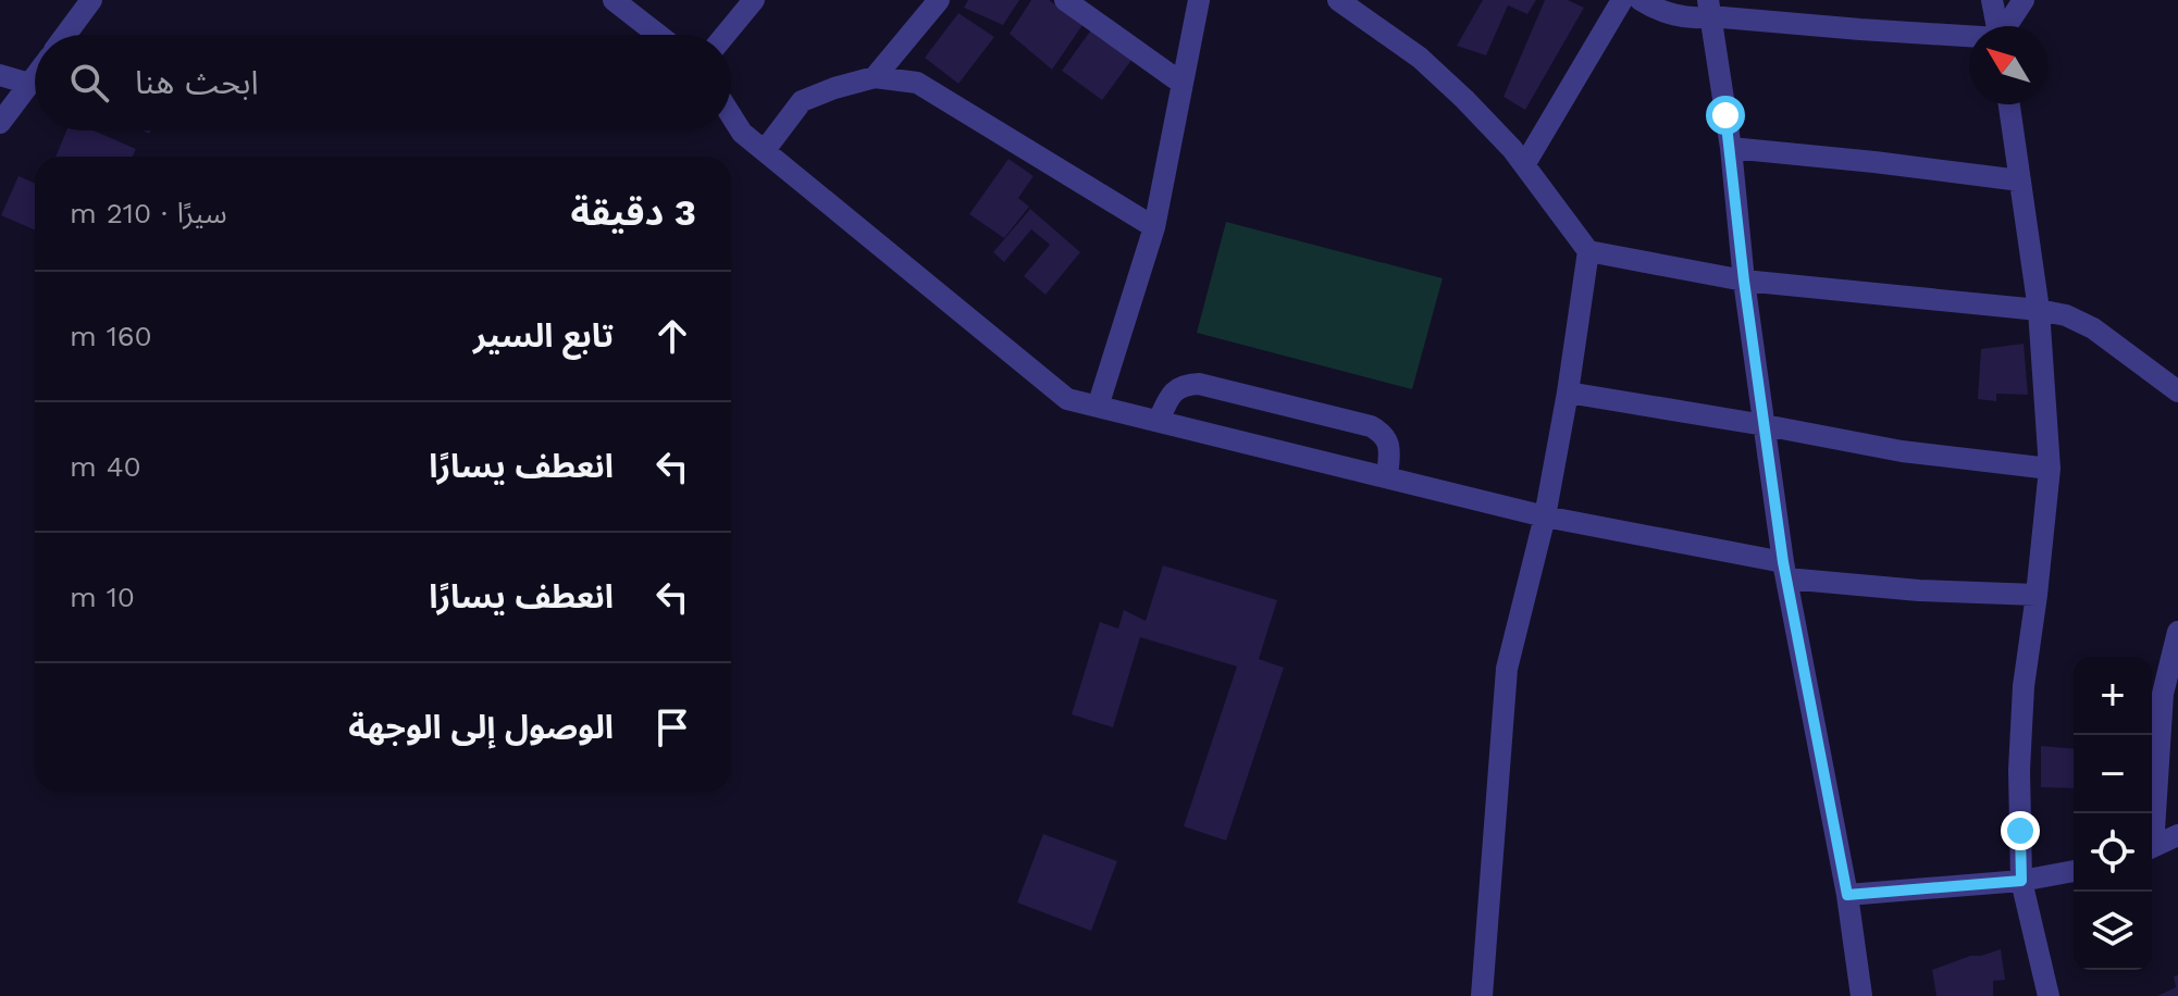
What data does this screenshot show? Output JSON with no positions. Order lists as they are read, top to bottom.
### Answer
{
  "north": "top left",
  "page": {
    "search": "ابحث هنا",
    "heading": ["3 دقيقة", "سيرًا · 210 m"],
    "list": [
      ["تابع السير", "160 m"],
      ["انعطف يسارًا", "40 m"],
      ["انعطف يسارًا", "10 m"],
      "الوصول إلى الوجهة"
    ],
    "map_buttons": ["+", "−"]
  }
}
